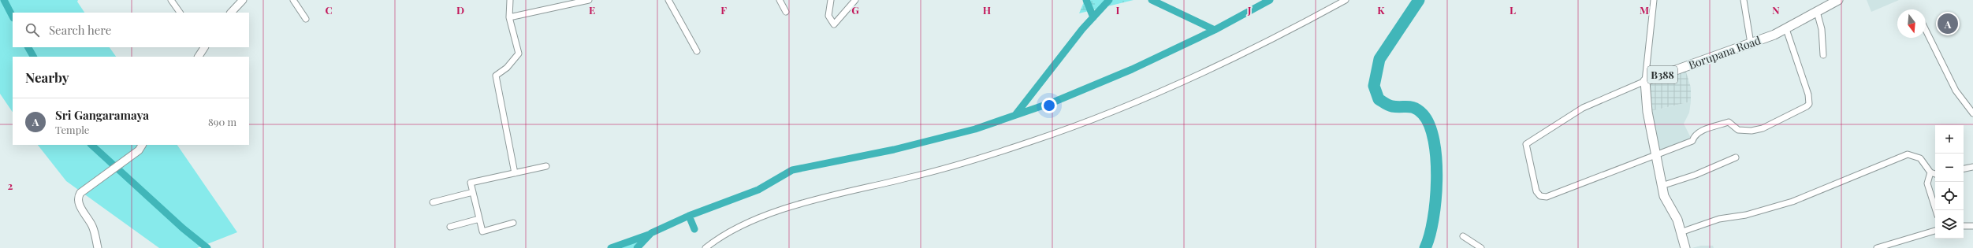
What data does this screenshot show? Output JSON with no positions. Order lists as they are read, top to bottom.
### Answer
{
  "streets": {
    "main road": ["Borupana Road", "B388"]
  },
  "crossings": [
    ["Borupana Road", "B388"]
  ],
  "north": "bottom",
  "page": {
    "pins": "A",
    "search": "Search here",
    "heading": "Nearby",
    "list": [
      {
        "mark": "A",
        "name": "Sri Gangaramaya",
        "note": "Temple",
        "value": "890 m"
      }
    ],
    "map_buttons": ["+", "−"]
  },
  "grid": {
    "columns": [
      "C",
      "D",
      "E",
      "F",
      "G",
      "H",
      "I",
      "J",
      "K",
      "L",
      "M",
      "N"
    ],
    "rows": ["2"]
  }
}
